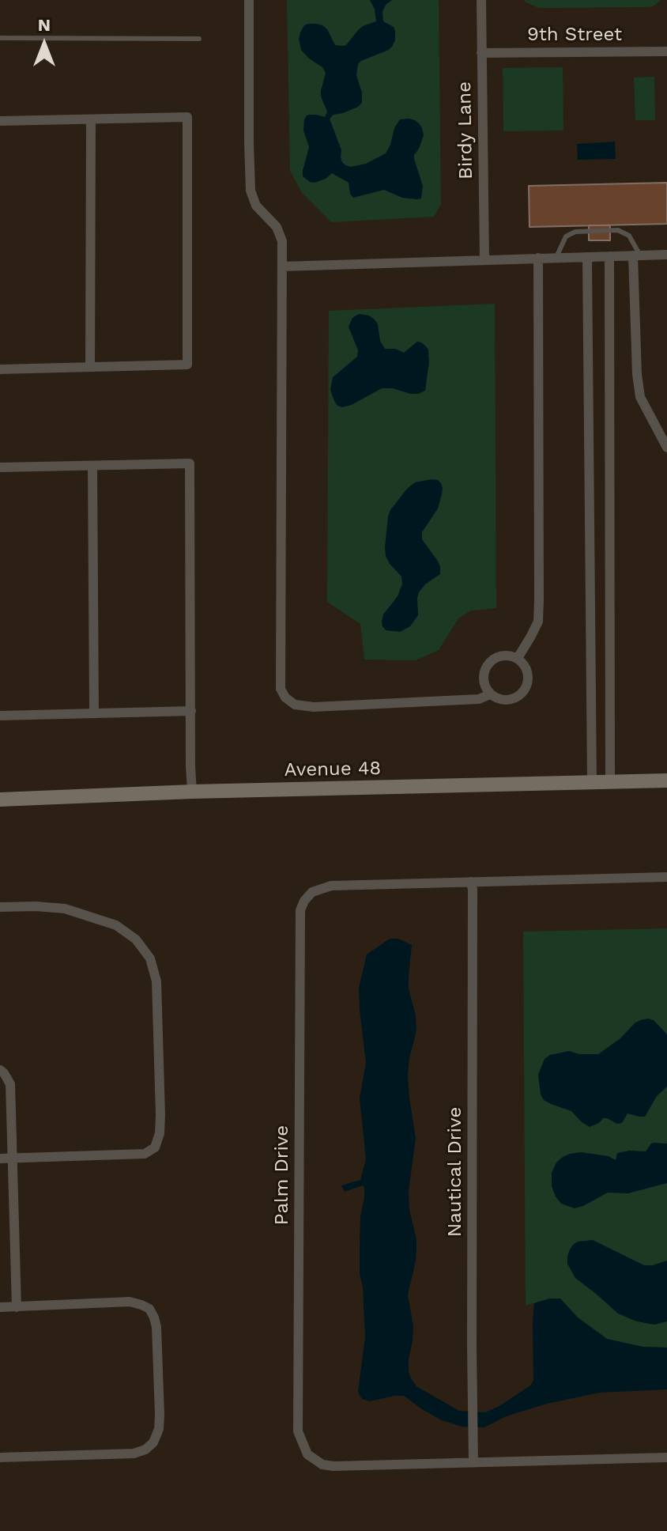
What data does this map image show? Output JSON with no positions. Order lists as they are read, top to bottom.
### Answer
{
  "streets": {
    "main road": ["Avenue 48"],
    "street": [
      "9th Street",
      "Birdy Lane",
      "Nautical Drive",
      "Palm Drive"
    ]
  },
  "crossings": [
    ["9th Street", "Birdy Lane"],
    ["Nautical Drive", "Palm Drive"]
  ],
  "north": "top"
}
